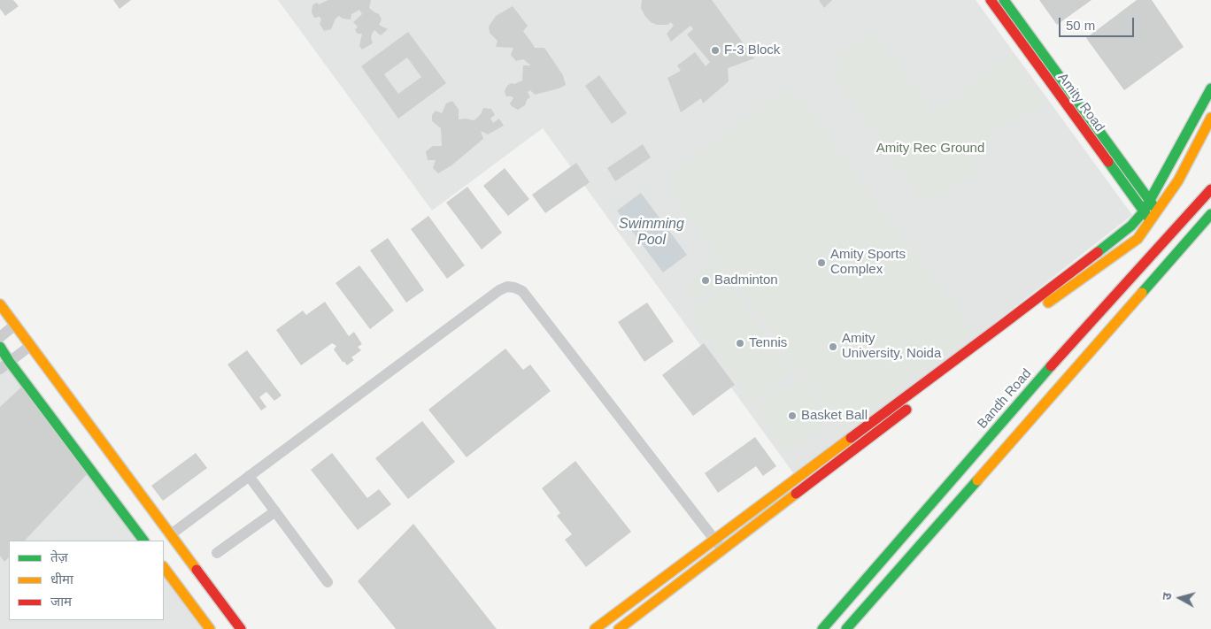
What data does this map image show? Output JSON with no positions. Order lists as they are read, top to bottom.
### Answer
{
  "streets": {
    "street": ["Amity Road", "Bandh Road"]
  },
  "water": ["Swimming Pool"],
  "parks": ["Amity Rec Ground"],
  "places": [
    "F-3 Block",
    "Amity Sports Complex",
    "Badminton",
    "Tennis",
    "Amity University, Noida",
    "Basket Ball"
  ],
  "legend": ["तेज़", "धीमा", "जाम"],
  "scale_bar": "50 m",
  "north": "left"
}
